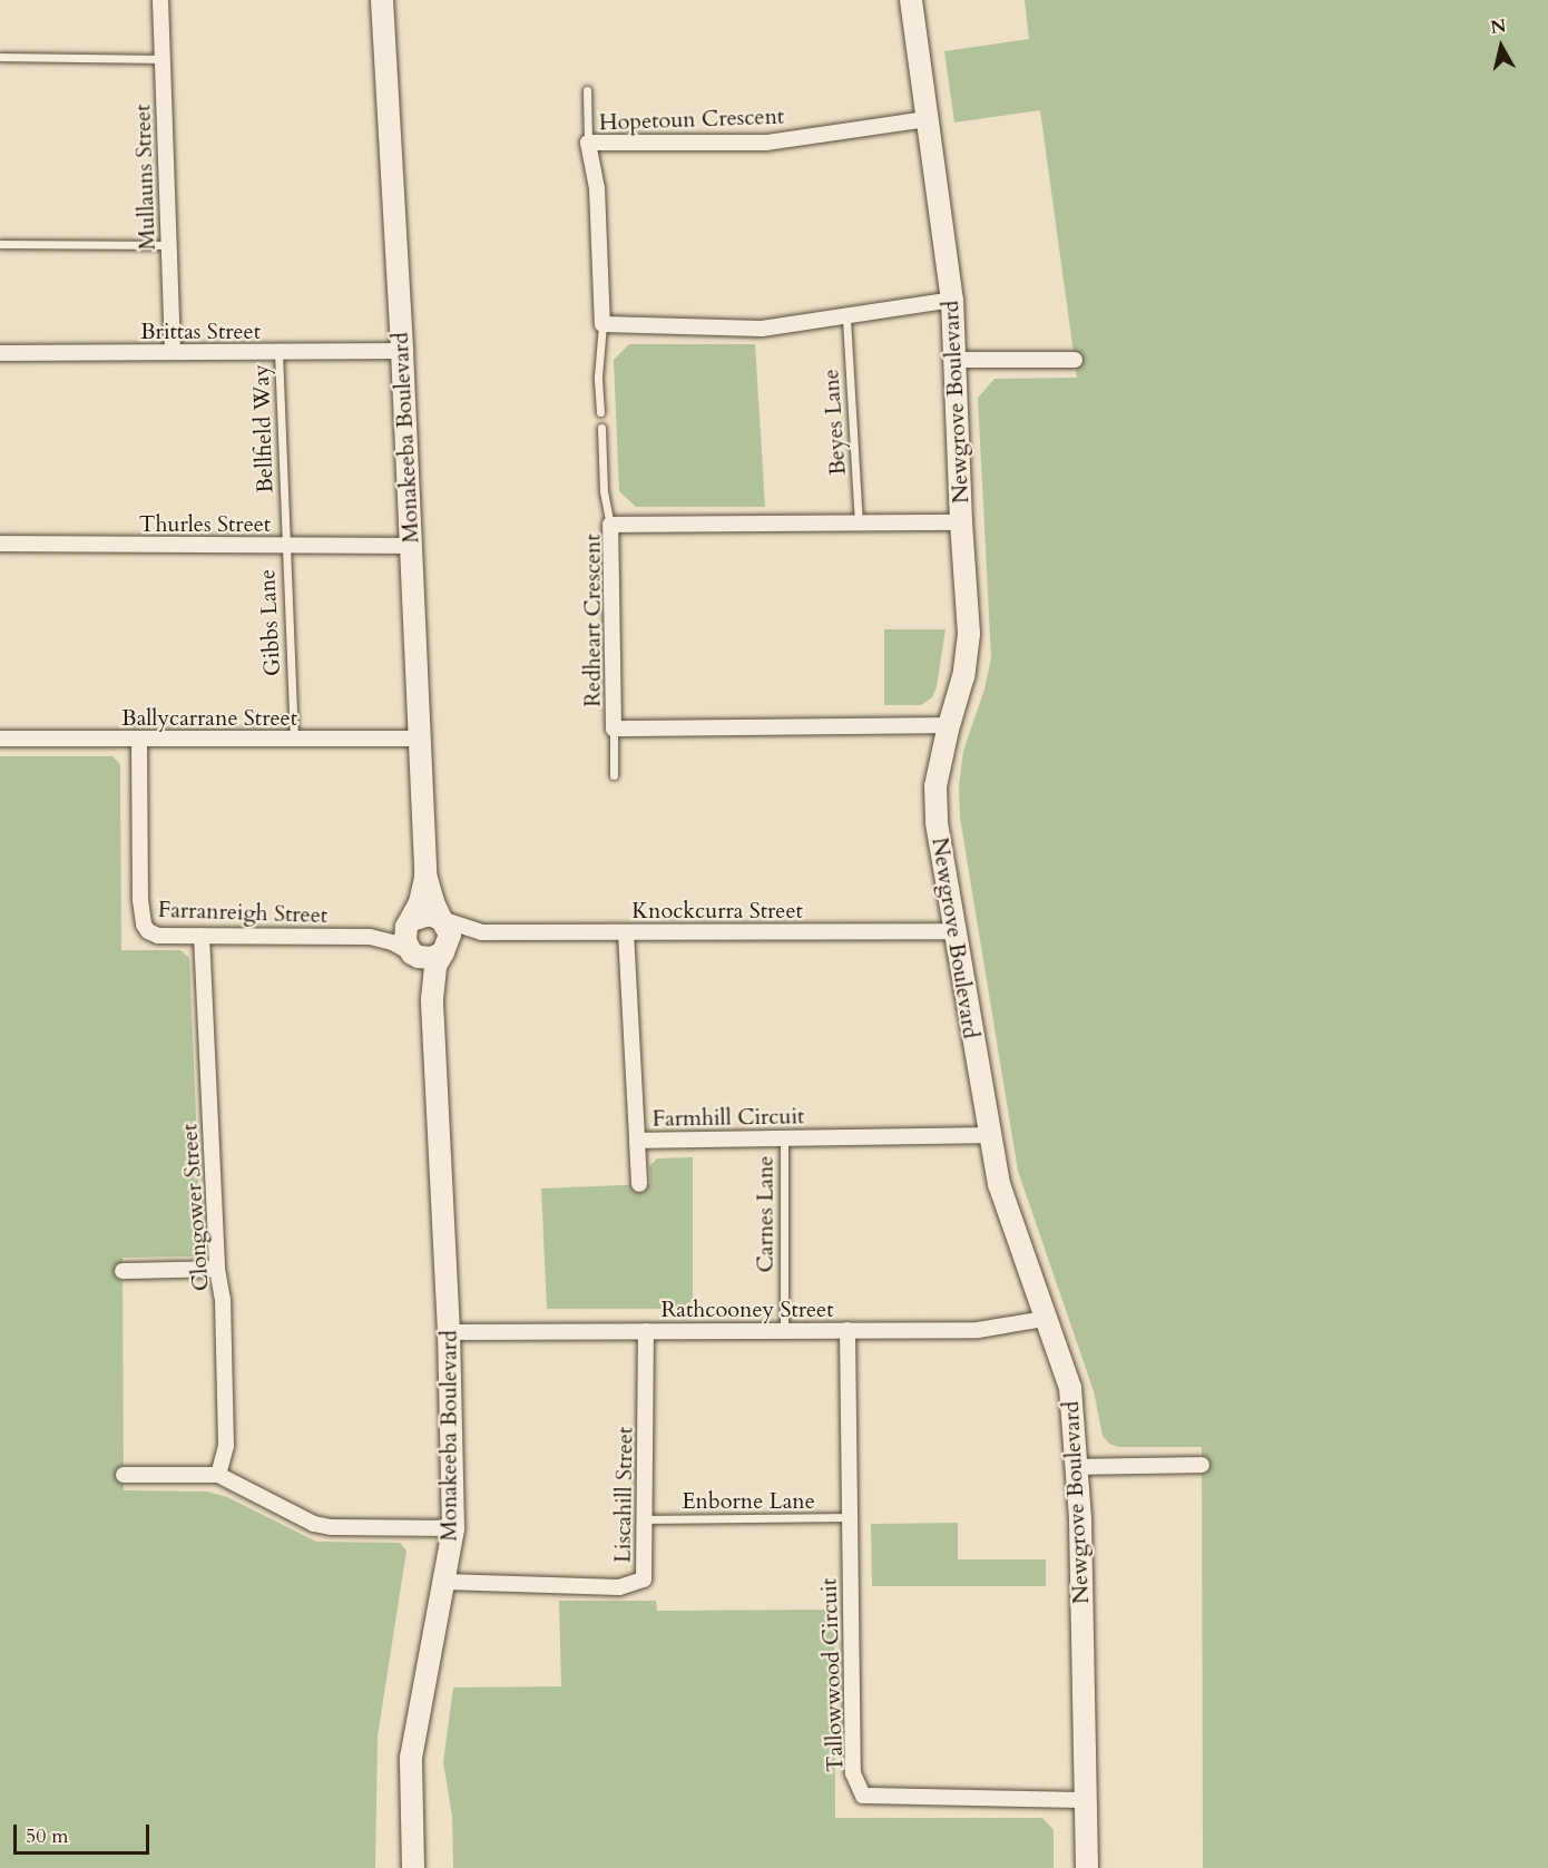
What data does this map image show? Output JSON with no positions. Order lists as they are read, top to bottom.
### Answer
{
  "streets": {
    "street": [
      "Hopetoun Crescent",
      "Mullauns Street",
      "Brittas Street",
      "Newgrove Boulevard",
      "Monakeeba Boulevard",
      "Thurles Street",
      "Redheart Crescent",
      "Ballycarrane Street",
      "Knockcurra Street",
      "Farranreigh Street",
      "Farmhill Circuit",
      "Clongower Street",
      "Rathcooney Street",
      "Liscahill Street",
      "Tallowwood Circuit"
    ],
    "lane": [
      "Beyes Lane",
      "Bellfield Way",
      "Gibbs Lane",
      "Carnes Lane",
      "Enborne Lane"
    ]
  },
  "crossings": [
    ["Hopetoun Crescent", "Newgrove Boulevard"],
    ["Mullauns Street", "Brittas Street"],
    ["Brittas Street", "Bellfield Way"],
    ["Brittas Street", "Monakeeba Boulevard"],
    ["Newgrove Boulevard", "Redheart Crescent"],
    ["Newgrove Boulevard", "Knockcurra Street"],
    ["Newgrove Boulevard", "Farmhill Circuit"],
    ["Newgrove Boulevard", "Rathcooney Street"],
    ["Newgrove Boulevard", "Tallowwood Circuit"],
    ["Beyes Lane", "Redheart Crescent"],
    ["Bellfield Way", "Thurles Street"],
    ["Bellfield Way", "Gibbs Lane"],
    ["Monakeeba Boulevard", "Thurles Street"],
    ["Monakeeba Boulevard", "Ballycarrane Street"],
    ["Monakeeba Boulevard", "Knockcurra Street"],
    ["Monakeeba Boulevard", "Farranreigh Street"],
    ["Monakeeba Boulevard", "Rathcooney Street"],
    ["Monakeeba Boulevard", "Liscahill Street"],
    ["Thurles Street", "Gibbs Lane"],
    ["Gibbs Lane", "Ballycarrane Street"],
    ["Ballycarrane Street", "Farranreigh Street"],
    ["Knockcurra Street", "Farranreigh Street"],
    ["Knockcurra Street", "Farmhill Circuit"],
    ["Farranreigh Street", "Clongower Street"],
    ["Farmhill Circuit", "Carnes Lane"],
    ["Carnes Lane", "Rathcooney Street"],
    ["Rathcooney Street", "Liscahill Street"],
    ["Rathcooney Street", "Tallowwood Circuit"],
    ["Liscahill Street", "Enborne Lane"],
    ["Enborne Lane", "Tallowwood Circuit"]
  ],
  "scale_bar": "50 m",
  "north": "top"
}
